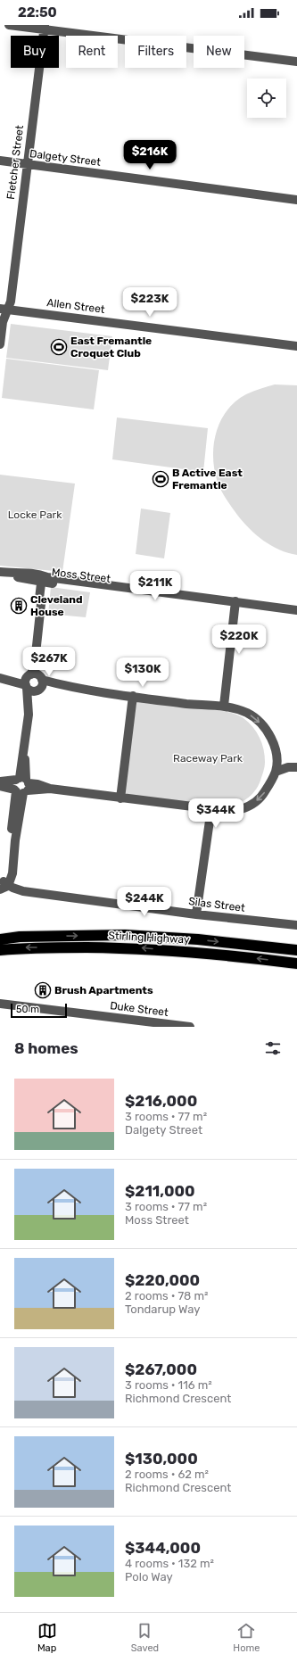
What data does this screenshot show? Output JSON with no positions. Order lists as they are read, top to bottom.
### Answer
{
  "streets": {
    "highway": ["Stirling Highway"],
    "street": [
      "Dalgety Street",
      "Fletcher Street",
      "Allen Street",
      "Moss Street",
      "Silas Street",
      "Duke Street"
    ]
  },
  "crossings": [
    ["Dalgety Street", "Fletcher Street"],
    ["Fletcher Street", "Allen Street"]
  ],
  "parks": ["Locke Park", "Raceway Park"],
  "places": {
    "sports": ["East Fremantle Croquet Club", "B Active East Fremantle"],
    "building": ["Cleveland House", "Brush Apartments"]
  },
  "scale_bar": "50 m",
  "page": {
    "status": "22:50",
    "chip": [
      "Buy",
      "Rent",
      "Filters",
      "New"
    ],
    "price": [
      "$216K",
      "$223K",
      "$211K",
      "$220K",
      "$267K",
      "$130K",
      "$344K",
      "$244K"
    ],
    "scale": "50 m",
    "heading": "8 homes",
    "list": [
      {
        "name": "$216,000",
        "note": "3 rooms · 77 m² · Dalgety Street"
      },
      {
        "name": "$211,000",
        "note": "3 rooms · 77 m² · Moss Street"
      },
      {
        "name": "$220,000",
        "note": "2 rooms · 78 m² · Tondarup Way"
      },
      {
        "name": "$267,000",
        "note": "3 rooms · 116 m² · Richmond Crescent"
      },
      {
        "name": "$130,000",
        "note": "2 rooms · 62 m² · Richmond Crescent"
      },
      {
        "name": "$344,000",
        "note": "4 rooms · 132 m² · Polo Way"
      }
    ],
    "tabs": ["Map", "Saved", "Home"]
  }
}
